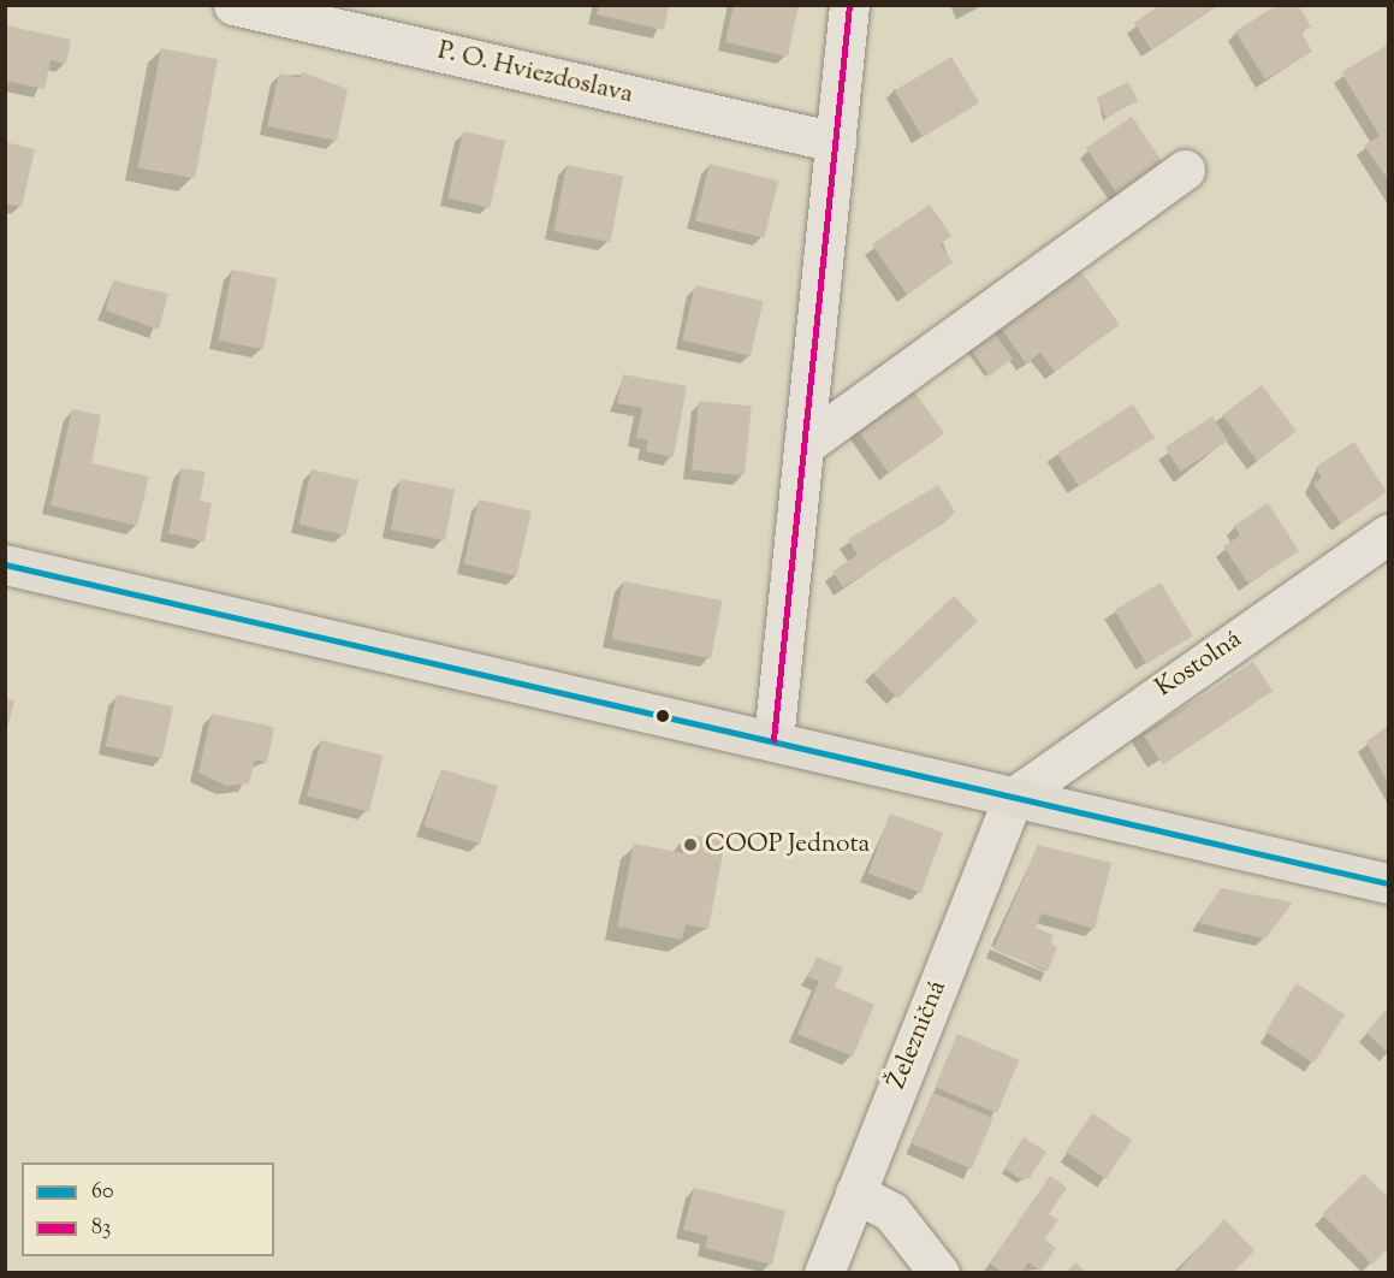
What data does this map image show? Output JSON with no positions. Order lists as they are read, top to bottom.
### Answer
{
  "streets": {
    "street": ["P. O. Hviezdoslava", "Kostolná", "Železničná"]
  },
  "crossings": [
    ["Kostolná", "Železničná"]
  ],
  "places": ["COOP Jednota"],
  "lines": ["transit line 83", "transit line 60"],
  "legend": ["60", "83"]
}
